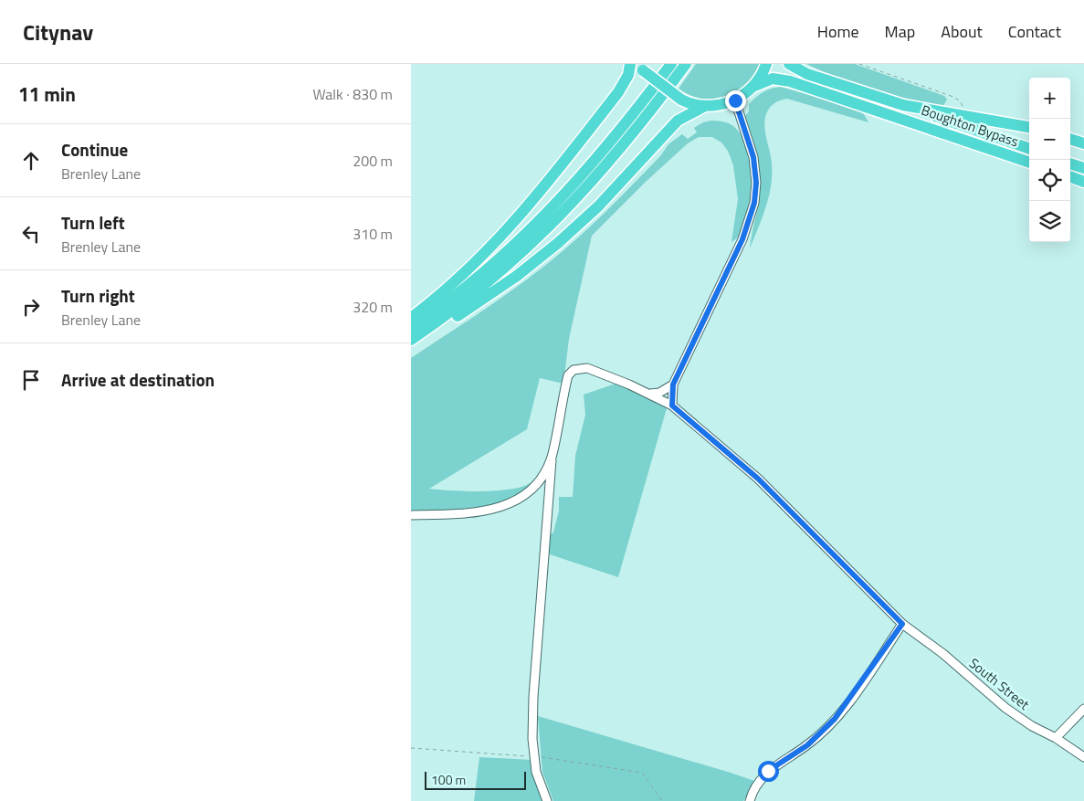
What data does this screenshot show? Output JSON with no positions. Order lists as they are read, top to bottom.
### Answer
{
  "streets": {
    "highway": ["Boughton Bypass"],
    "street": ["South Street"]
  },
  "scale_bar": "100 m",
  "page": {
    "header": "Citynav",
    "nav": [
      "Home",
      "Map",
      "About",
      "Contact"
    ],
    "heading": ["11 min", "Walk · 830 m"],
    "map_buttons": ["+", "−"],
    "list": [
      ["Continue", "Brenley Lane", "200 m"],
      ["Turn left", "Brenley Lane", "310 m"],
      ["Turn right", "Brenley Lane", "320 m"],
      "Arrive at destination"
    ],
    "scale": "100 m"
  }
}
